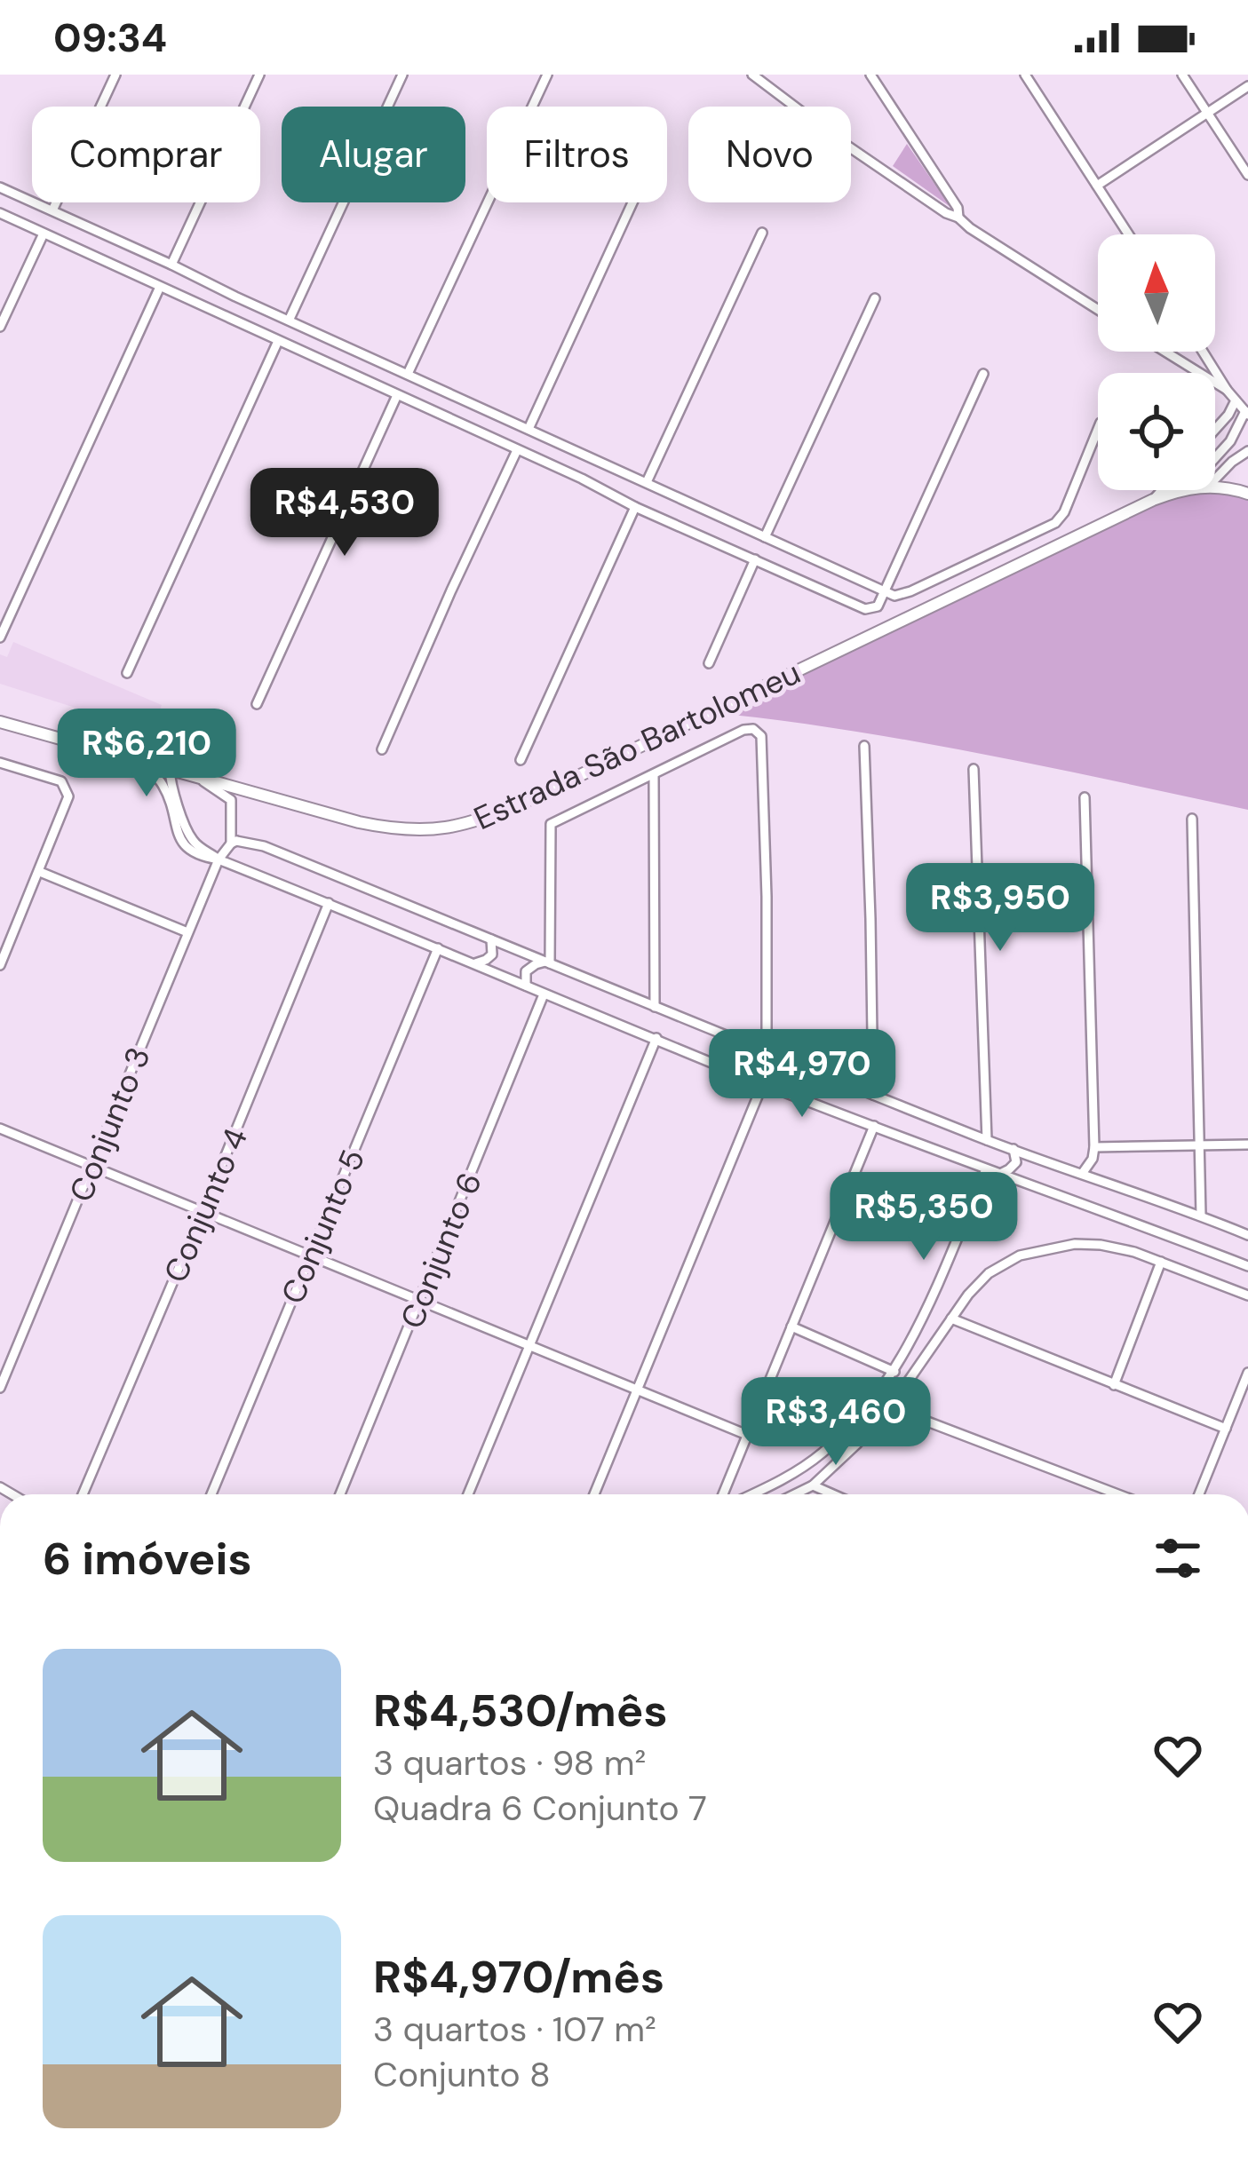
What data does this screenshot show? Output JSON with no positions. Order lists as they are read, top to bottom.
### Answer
{
  "streets": {
    "street": [
      "Estrada São Bartolomeu",
      "Conjunto 3",
      "Conjunto 4",
      "Conjunto 5",
      "Conjunto 6"
    ]
  },
  "north": "top",
  "page": {
    "status": "09:34",
    "chip": [
      "Comprar",
      "Alugar",
      "Filtros",
      "Novo"
    ],
    "price": [
      "R$4,530",
      "R$6,210",
      "R$3,950",
      "R$4,970",
      "R$5,350",
      "R$3,460"
    ],
    "heading": "6 imóveis",
    "list": [
      {
        "name": "R$4,530/mês",
        "note": "3 quartos · 98 m² · Quadra 6 Conjunto 7"
      },
      {
        "name": "R$4,970/mês",
        "note": "3 quartos · 107 m² · Conjunto 8"
      }
    ]
  }
}
